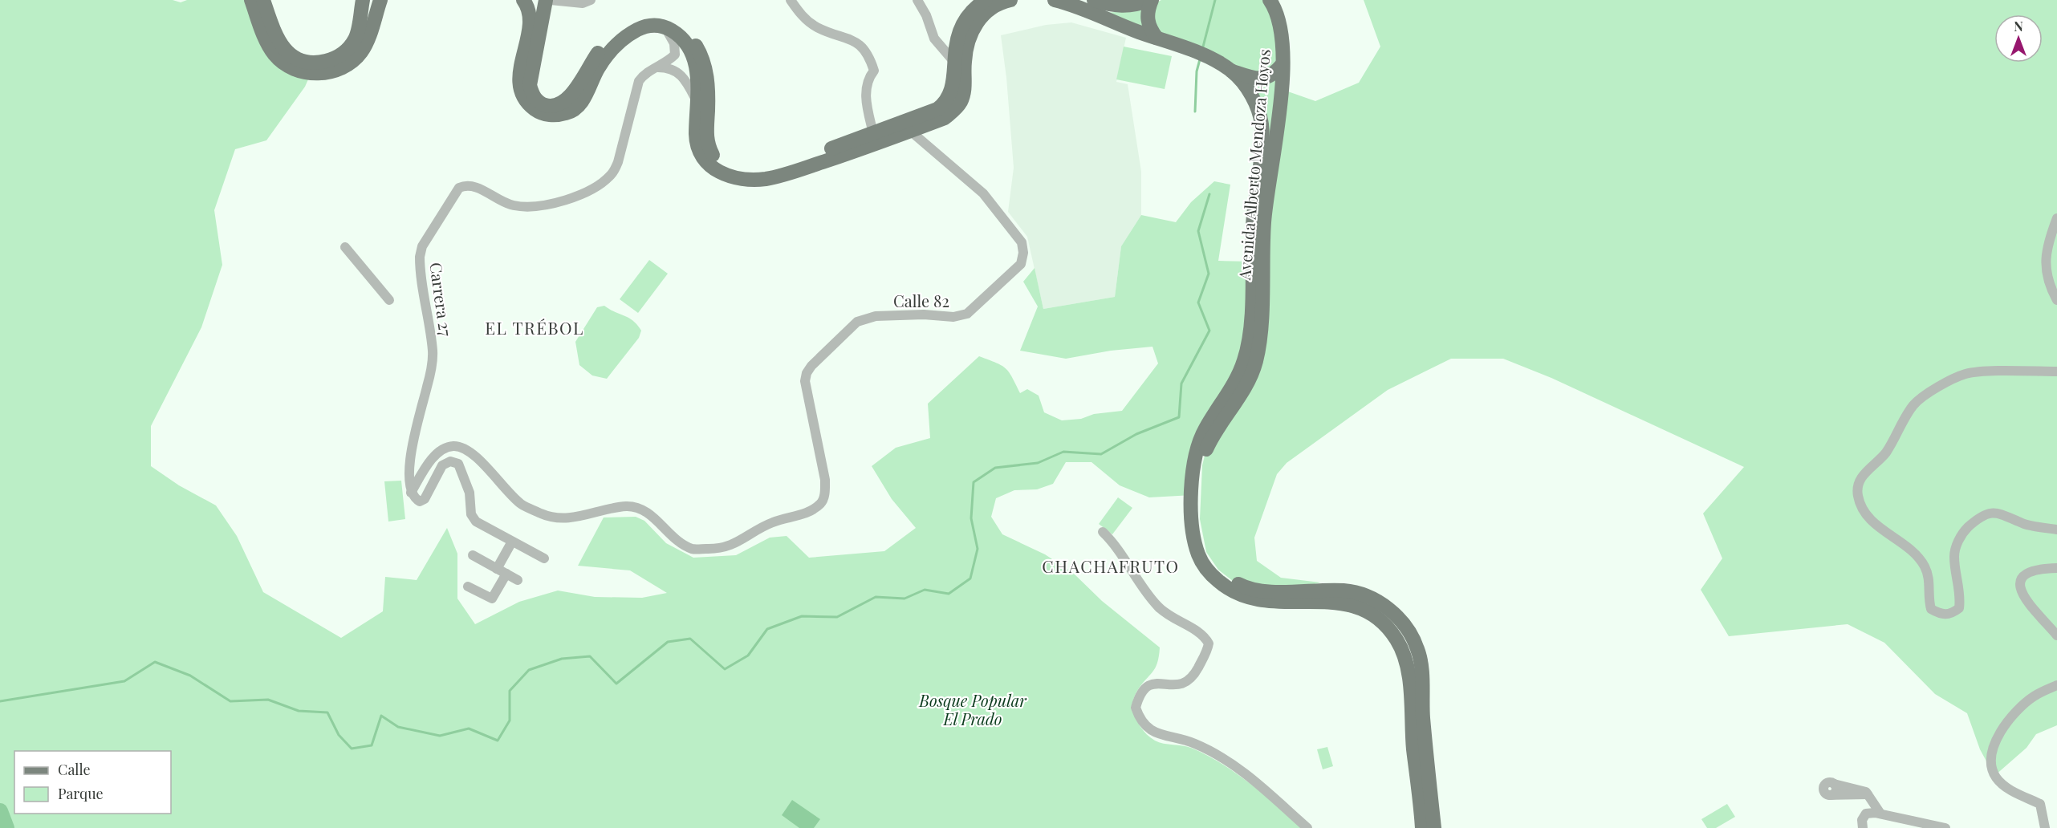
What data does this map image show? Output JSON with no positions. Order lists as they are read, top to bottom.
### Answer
{
  "streets": {
    "main road": ["Avenida Alberto Mendoza Hoyos"],
    "street": ["Carrera 27", "Calle 82"]
  },
  "crossings": [
    ["Carrera 27", "Calle 82"]
  ],
  "districts": ["EL TRÉBOL", "CHACHAFRUTO"],
  "parks": ["Bosque Popular El Prado"],
  "legend": ["Calle", "Parque"],
  "north": "top"
}
